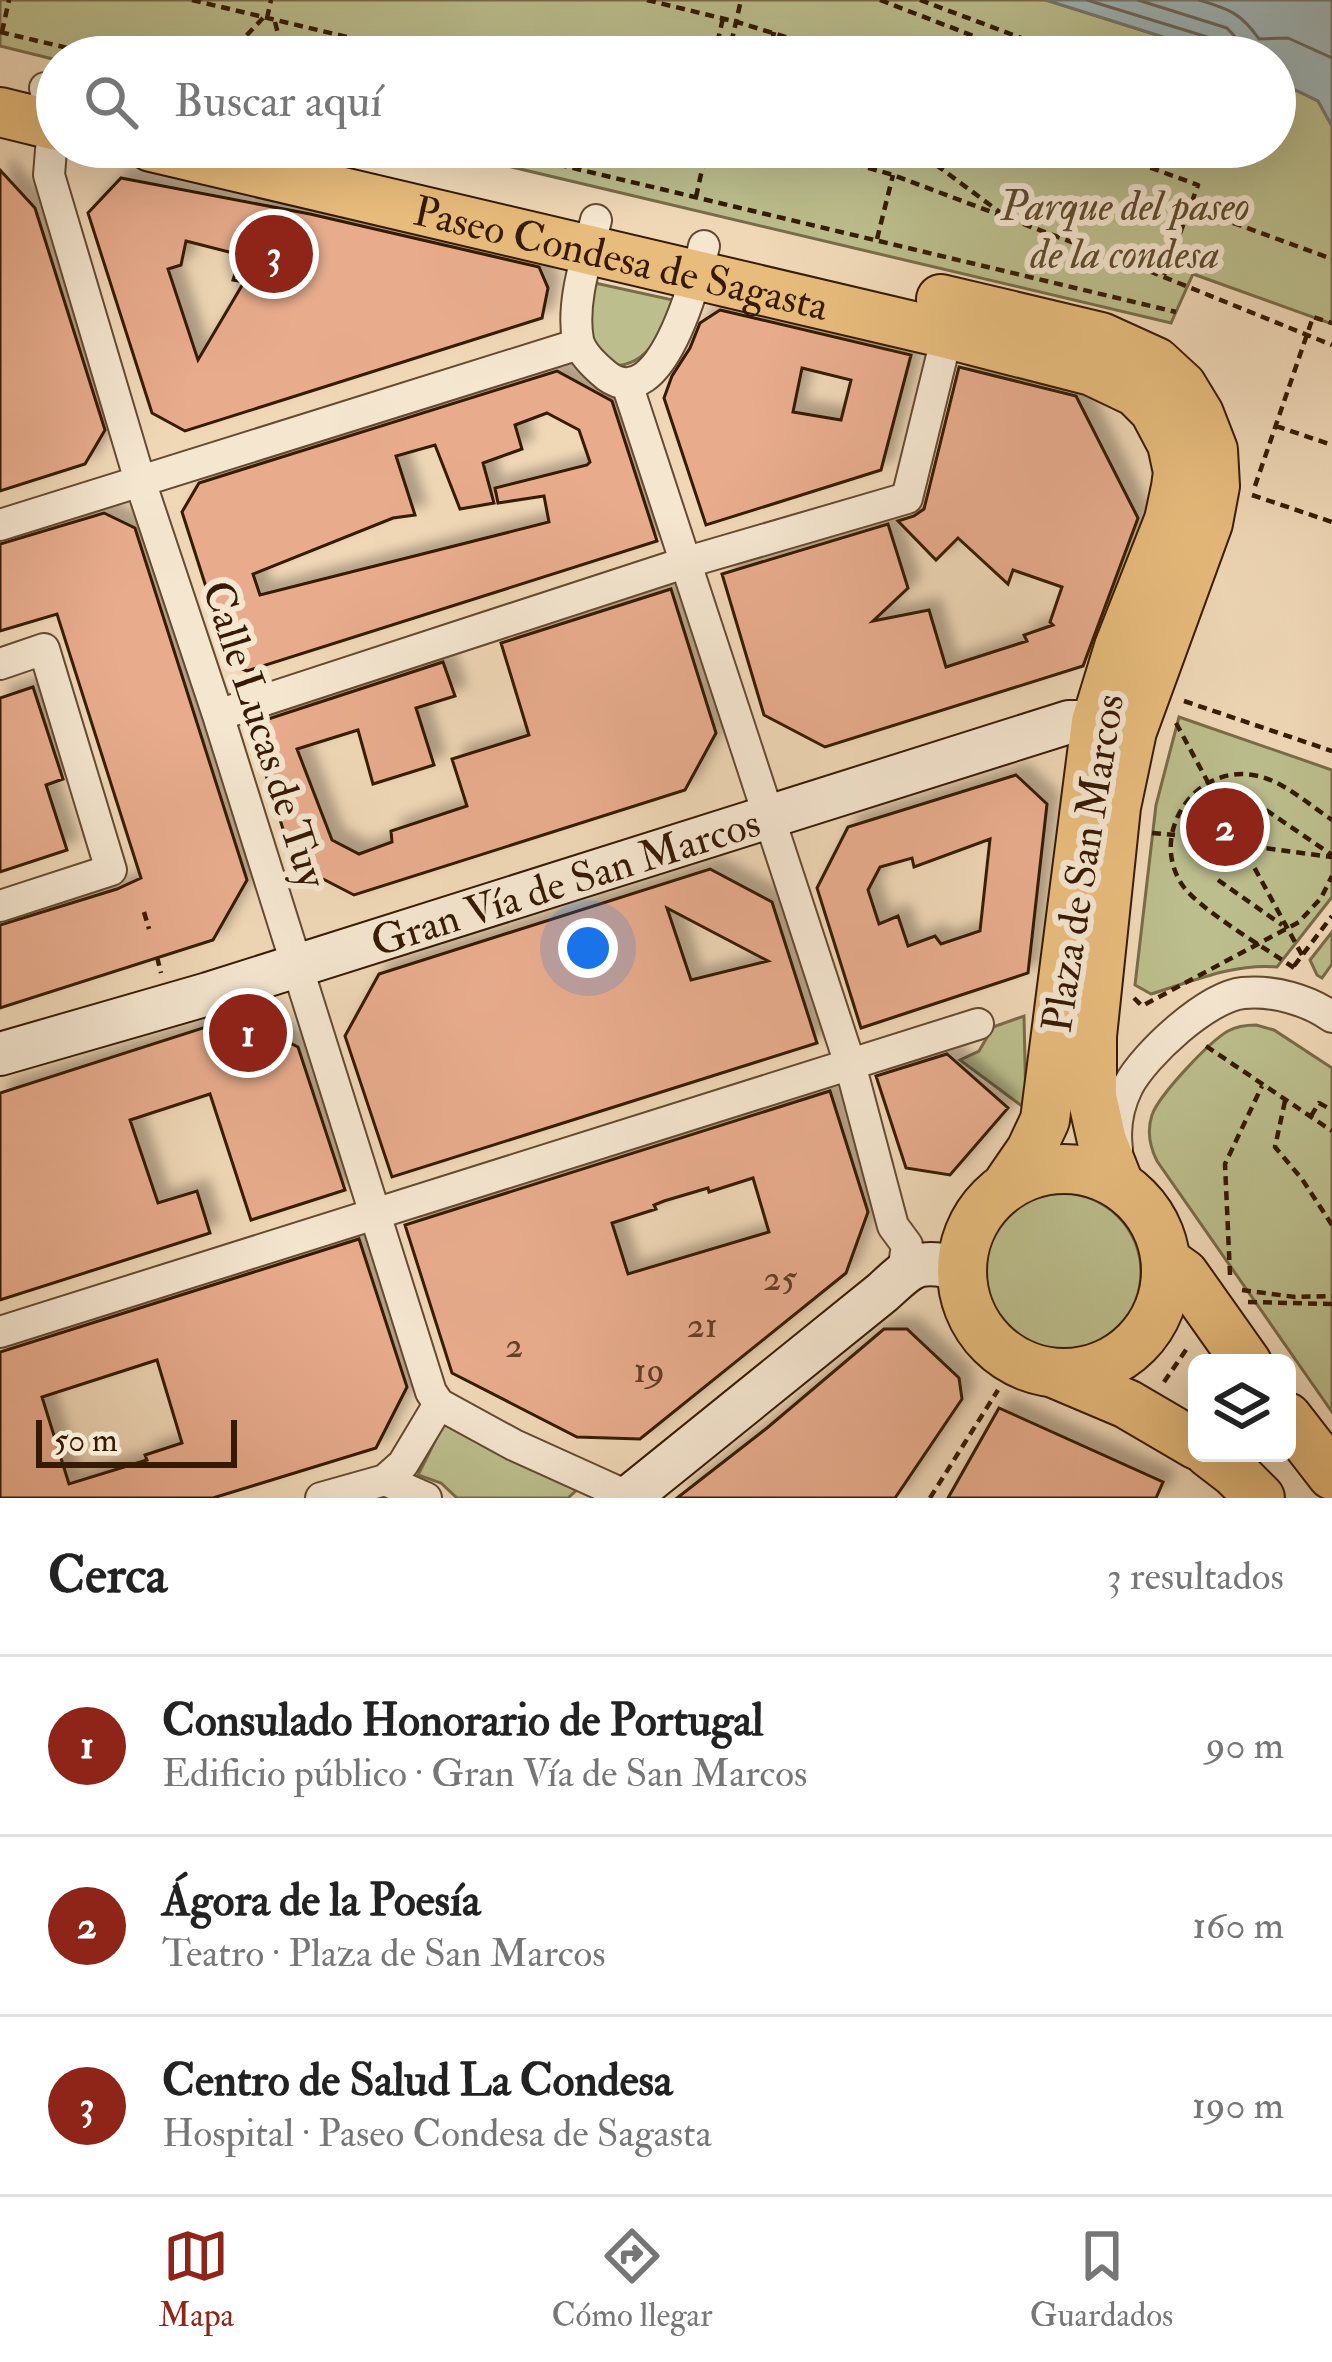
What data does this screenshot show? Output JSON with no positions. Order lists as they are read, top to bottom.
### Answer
{
  "streets": {
    "main road": ["Paseo Condesa de Sagasta", "Plaza de San Marcos"],
    "street": ["Calle Lucas de Tuy", "Gran Vía de San Marcos"]
  },
  "crossings": [
    ["Paseo Condesa de Sagasta", "Plaza de San Marcos"],
    ["Calle Lucas de Tuy", "Gran Vía de San Marcos"],
    ["Plaza de San Marcos", "Gran Vía de San Marcos"]
  ],
  "parks": ["Parque del paseo de la condesa"],
  "house_numbers": [
    "25",
    "21",
    "2",
    "19"
  ],
  "scale_bar": "50 m",
  "page": {
    "search": "Buscar aquí",
    "pins": ["3", "2", "1"],
    "scale": "50 m",
    "heading": ["Cerca", "3 resultados"],
    "list": [
      {
        "mark": "1",
        "name": "Consulado Honorario de Portugal",
        "note": "Edificio público · Gran Vía de San Marcos",
        "value": "90 m"
      },
      {
        "mark": "2",
        "name": "Ágora de la Poesía",
        "note": "Teatro · Plaza de San Marcos",
        "value": "160 m"
      },
      {
        "mark": "3",
        "name": "Centro de Salud La Condesa",
        "note": "Hospital · Paseo Condesa de Sagasta",
        "value": "190 m"
      }
    ],
    "nav": ["Mapa", "Cómo llegar", "Guardados"]
  }
}
